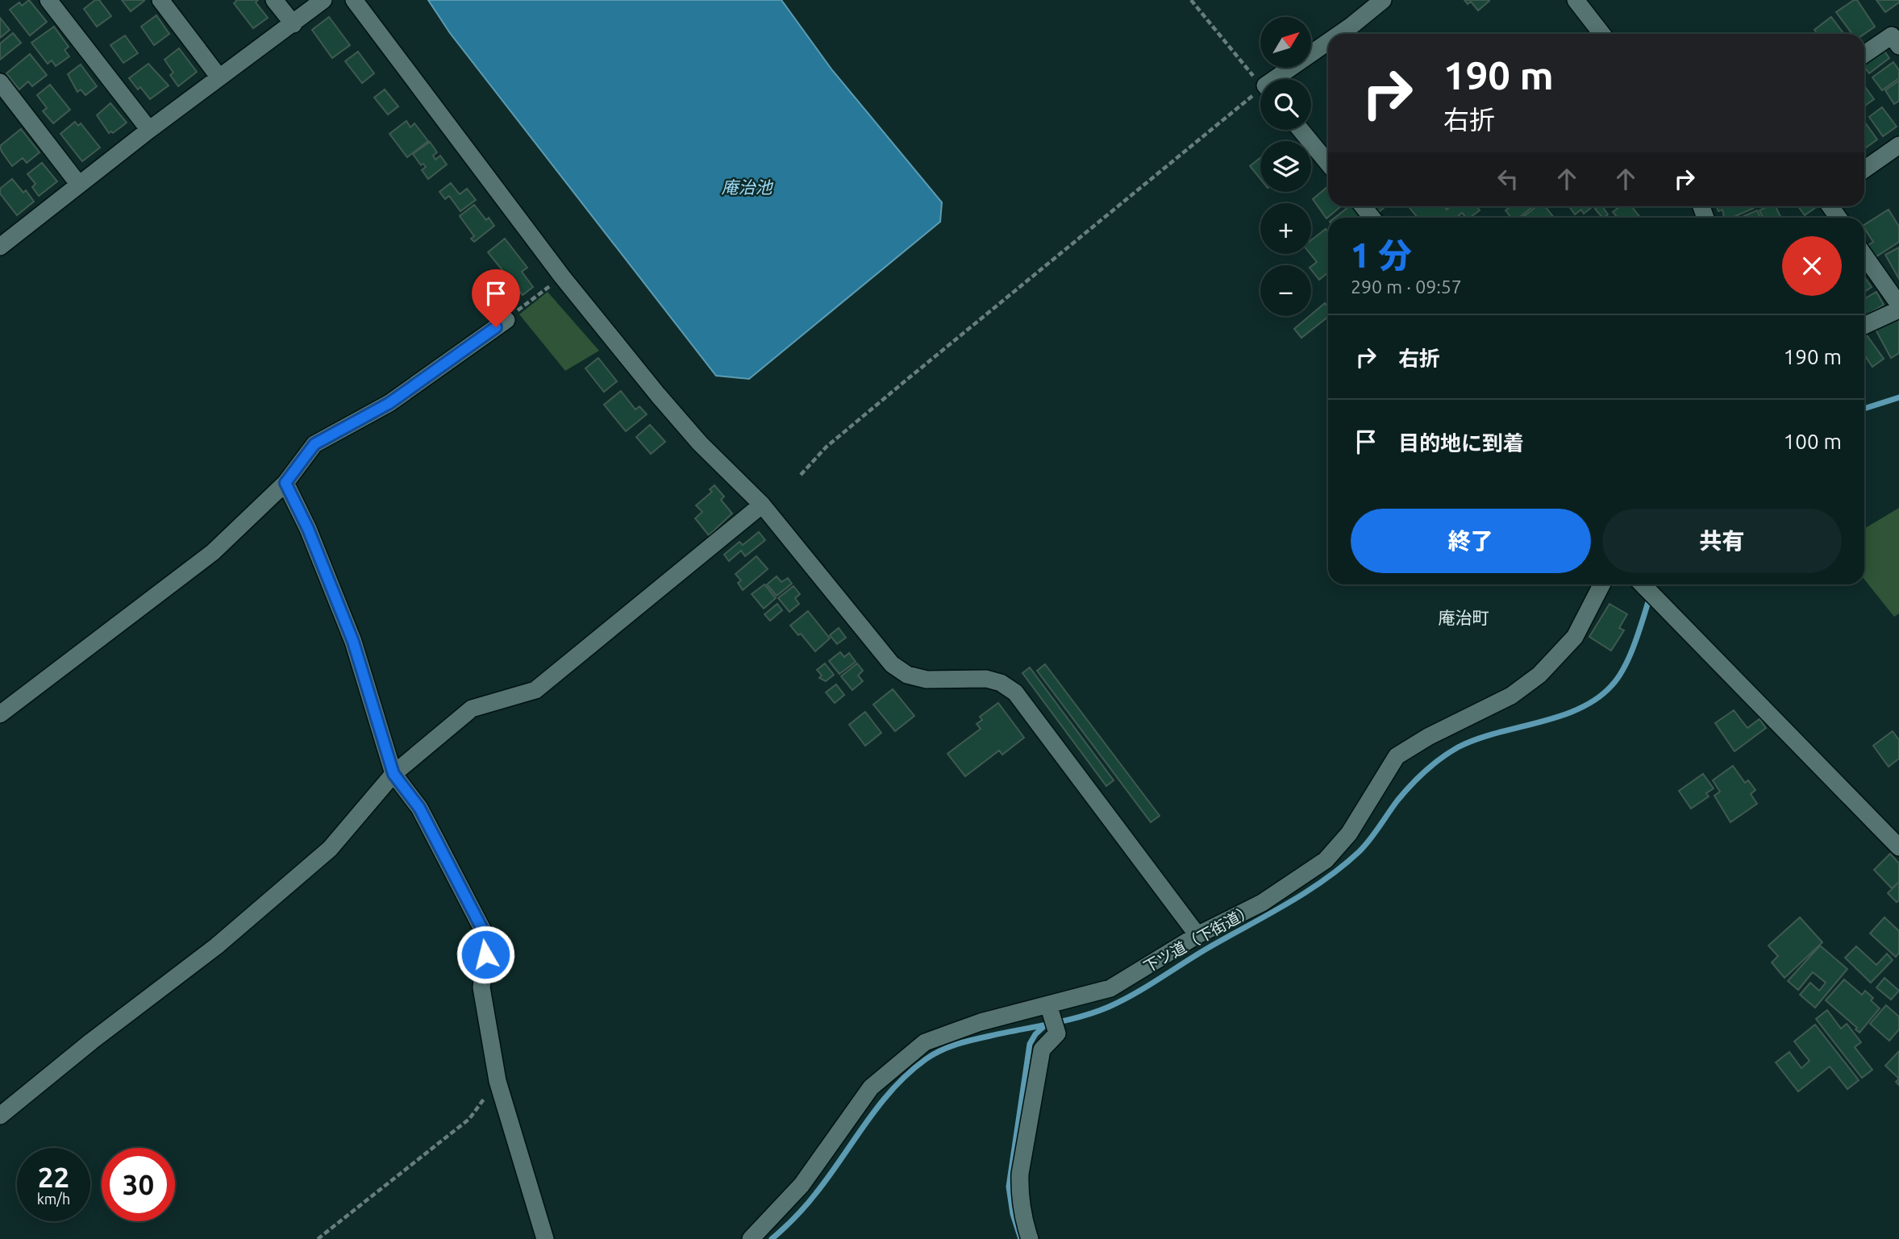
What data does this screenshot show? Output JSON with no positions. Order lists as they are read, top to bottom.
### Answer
{
  "streets": {
    "street": ["下ツ道（下街道）"]
  },
  "districts": ["庵治町"],
  "water": ["庵治池"],
  "north": "top right",
  "page": {
    "map_buttons": ["+", "−"],
    "turn": ["190 m", "右折"],
    "heading": ["1 分", "290 m · 09:57"],
    "list": [
      {
        "name": "右折",
        "value": "190 m"
      },
      {
        "name": "目的地に到着",
        "value": "100 m"
      }
    ],
    "buttons": ["終了", "共有"],
    "speed": "22 km/h",
    "limit": "30"
  }
}
